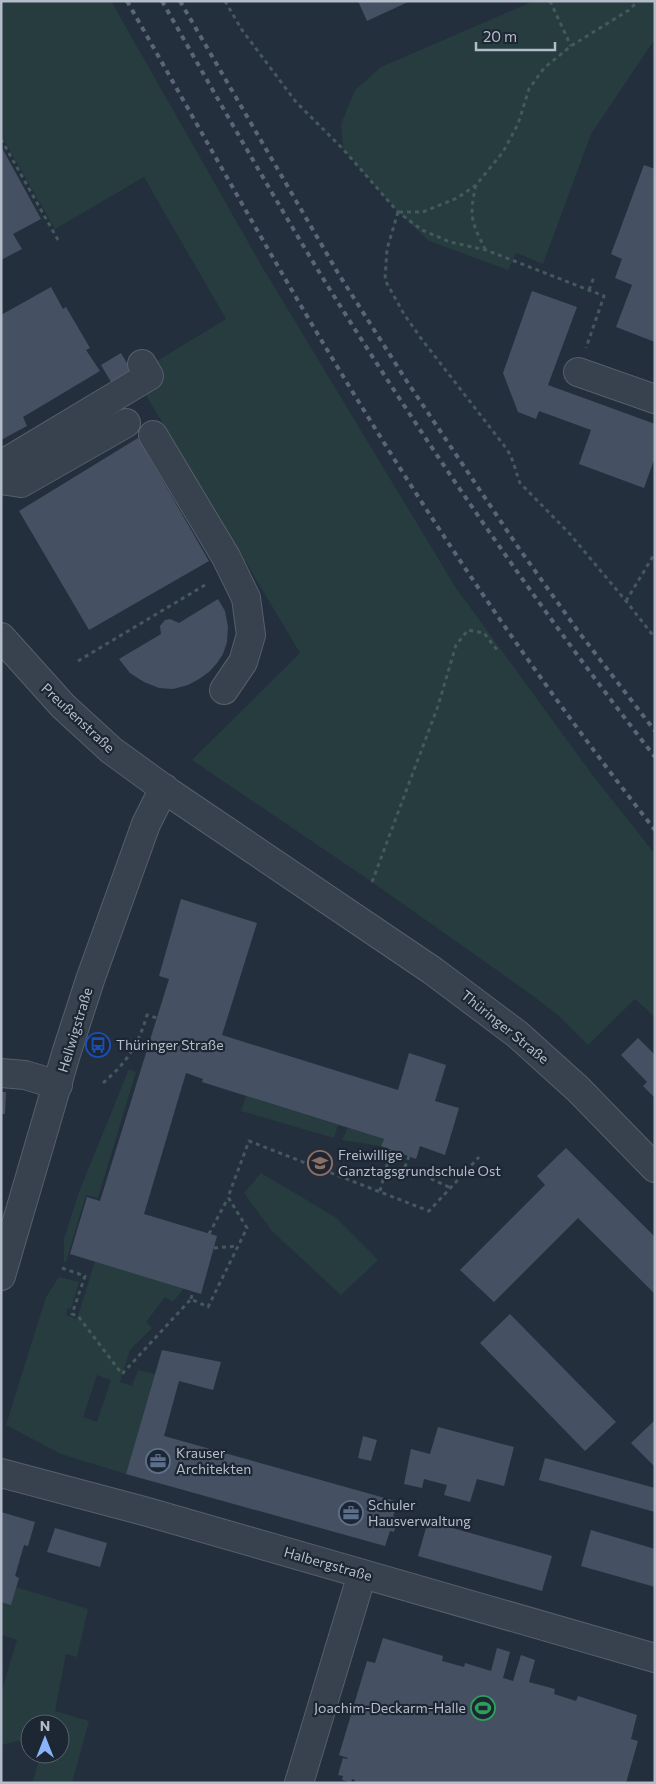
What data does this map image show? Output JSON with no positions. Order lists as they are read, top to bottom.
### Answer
{
  "streets": {
    "street": [
      "Preußenstraße",
      "Thüringer Straße",
      "Hellwigstraße",
      "Halbergstraße"
    ]
  },
  "crossings": [
    ["Preußenstraße", "Thüringer Straße"],
    ["Preußenstraße", "Hellwigstraße"],
    ["Thüringer Straße", "Hellwigstraße"]
  ],
  "places": {
    "bus stop": ["Thüringer Straße"],
    "school or university": ["Freiwillige Ganztagsgrundschule Ost"],
    "office": ["Krauser Architekten", "Schuler Hausverwaltung"],
    "sports": ["Joachim-Deckarm-Halle"]
  },
  "scale_bar": "20 m",
  "north": "top"
}
